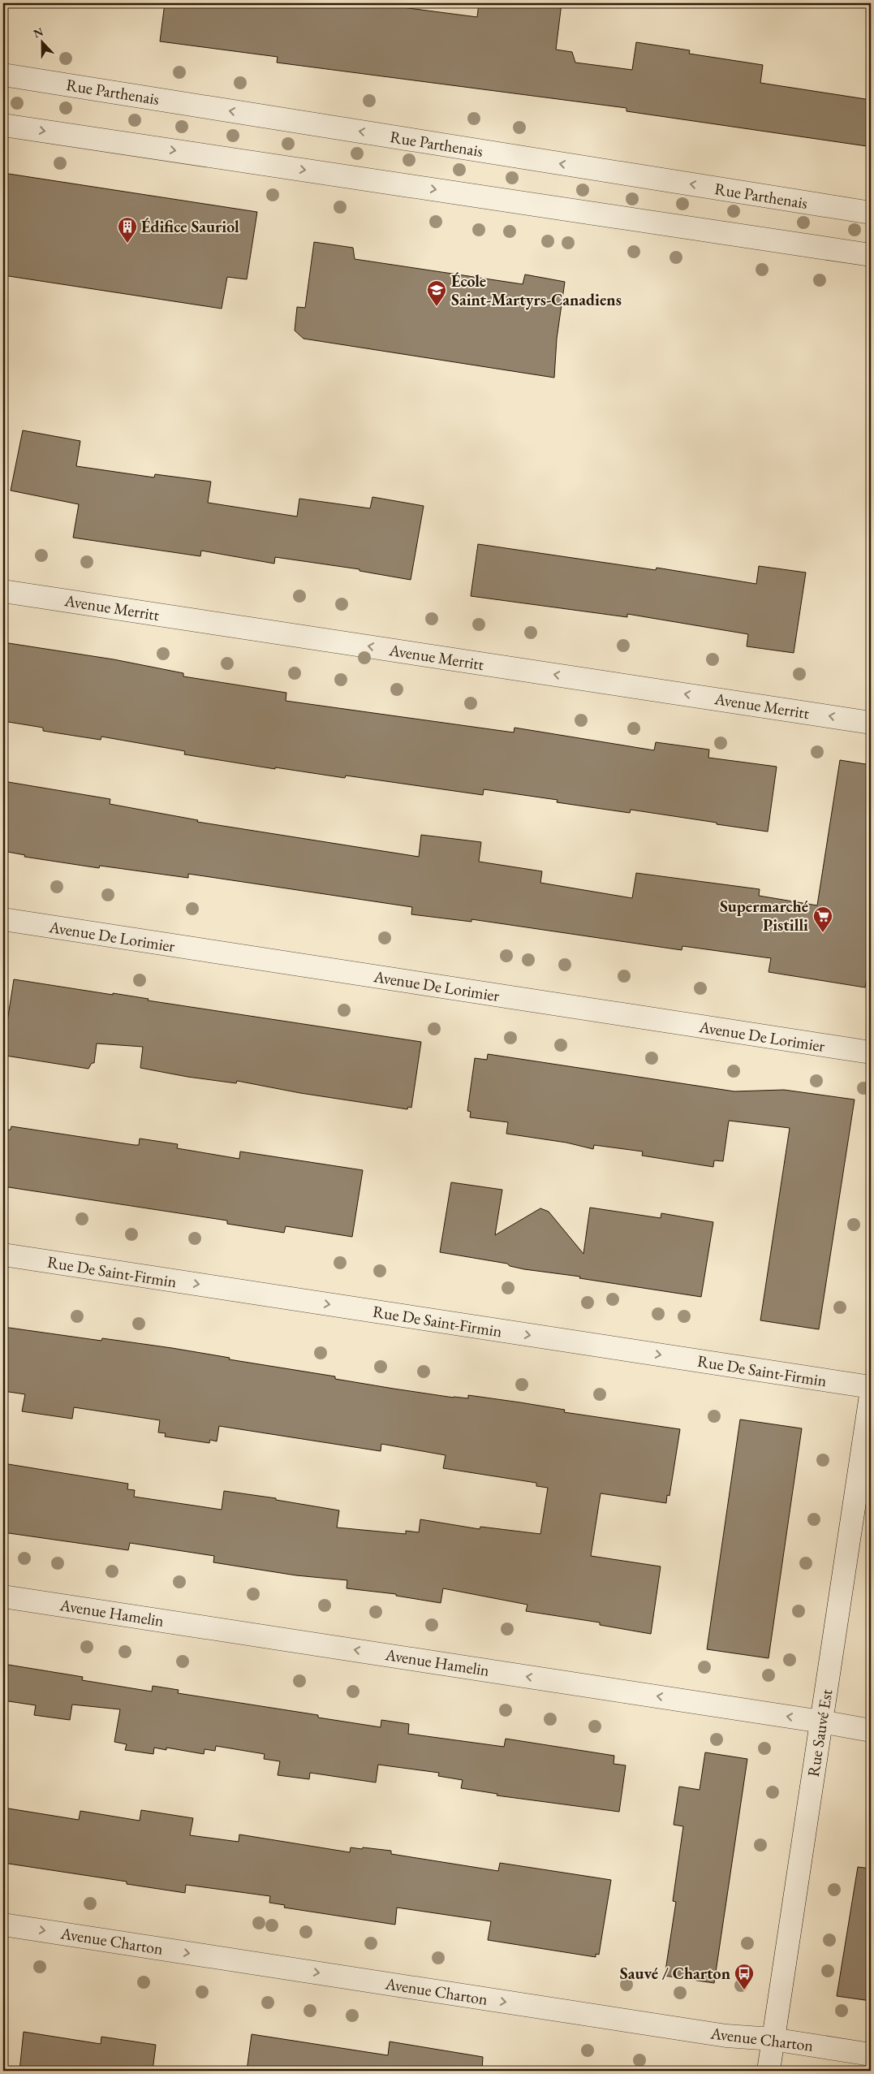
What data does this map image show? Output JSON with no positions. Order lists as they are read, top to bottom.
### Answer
{
  "streets": {
    "street": [
      "Rue Parthenais",
      "Avenue Merritt",
      "Avenue De Lorimier",
      "Rue De Saint-Firmin",
      "Avenue Hamelin",
      "Rue Sauvé Est",
      "Avenue Charton"
    ]
  },
  "crossings": [
    ["Avenue Hamelin", "Rue Sauvé Est"],
    ["Rue Sauvé Est", "Avenue Charton"]
  ],
  "one_way": [
    "Avenue Merritt",
    "Rue De Saint-Firmin",
    "Avenue Hamelin",
    "Avenue Charton"
  ],
  "places": {
    "building": ["Édifice Sauriol"],
    "school or university": ["École Saint-Martyrs-Canadiens"],
    "supermarket": ["Supermarché Pistilli"],
    "bus stop": ["Sauvé / Charton"]
  },
  "north": "top"
}
